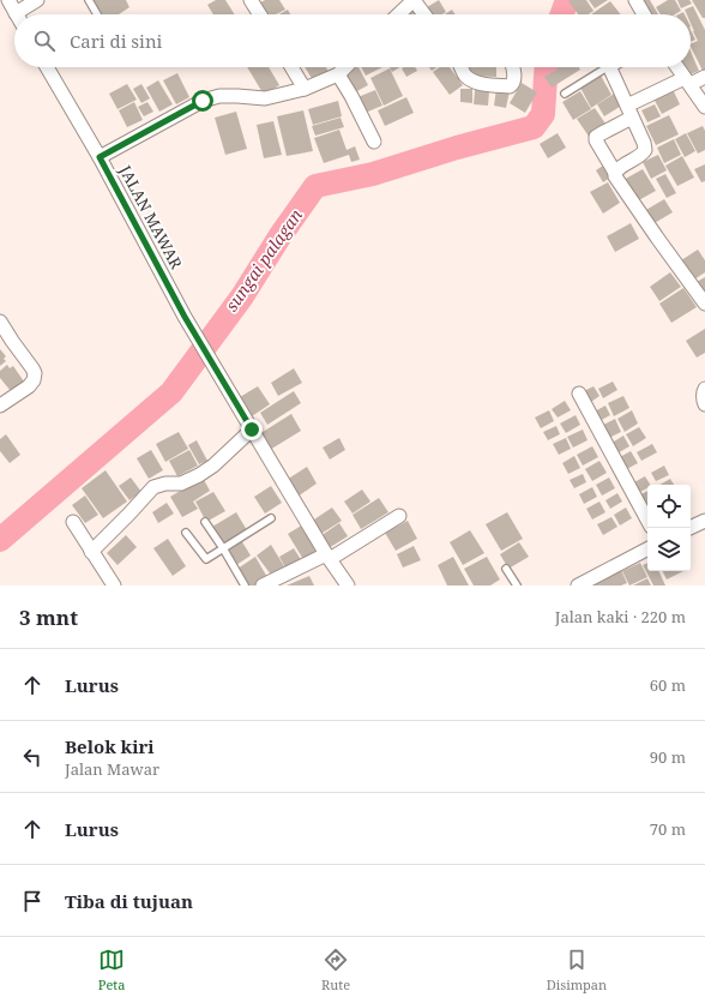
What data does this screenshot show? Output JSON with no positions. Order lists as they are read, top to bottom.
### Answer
{
  "streets": {
    "street": ["JALAN MAWAR"]
  },
  "water": ["sungai palagan"],
  "page": {
    "search": "Cari di sini",
    "heading": ["3 mnt", "Jalan kaki · 220 m"],
    "list": [
      ["Lurus", "60 m"],
      ["Belok kiri", "Jalan Mawar", "90 m"],
      ["Lurus", "70 m"],
      "Tiba di tujuan"
    ],
    "nav": ["Peta", "Rute", "Disimpan"]
  }
}
